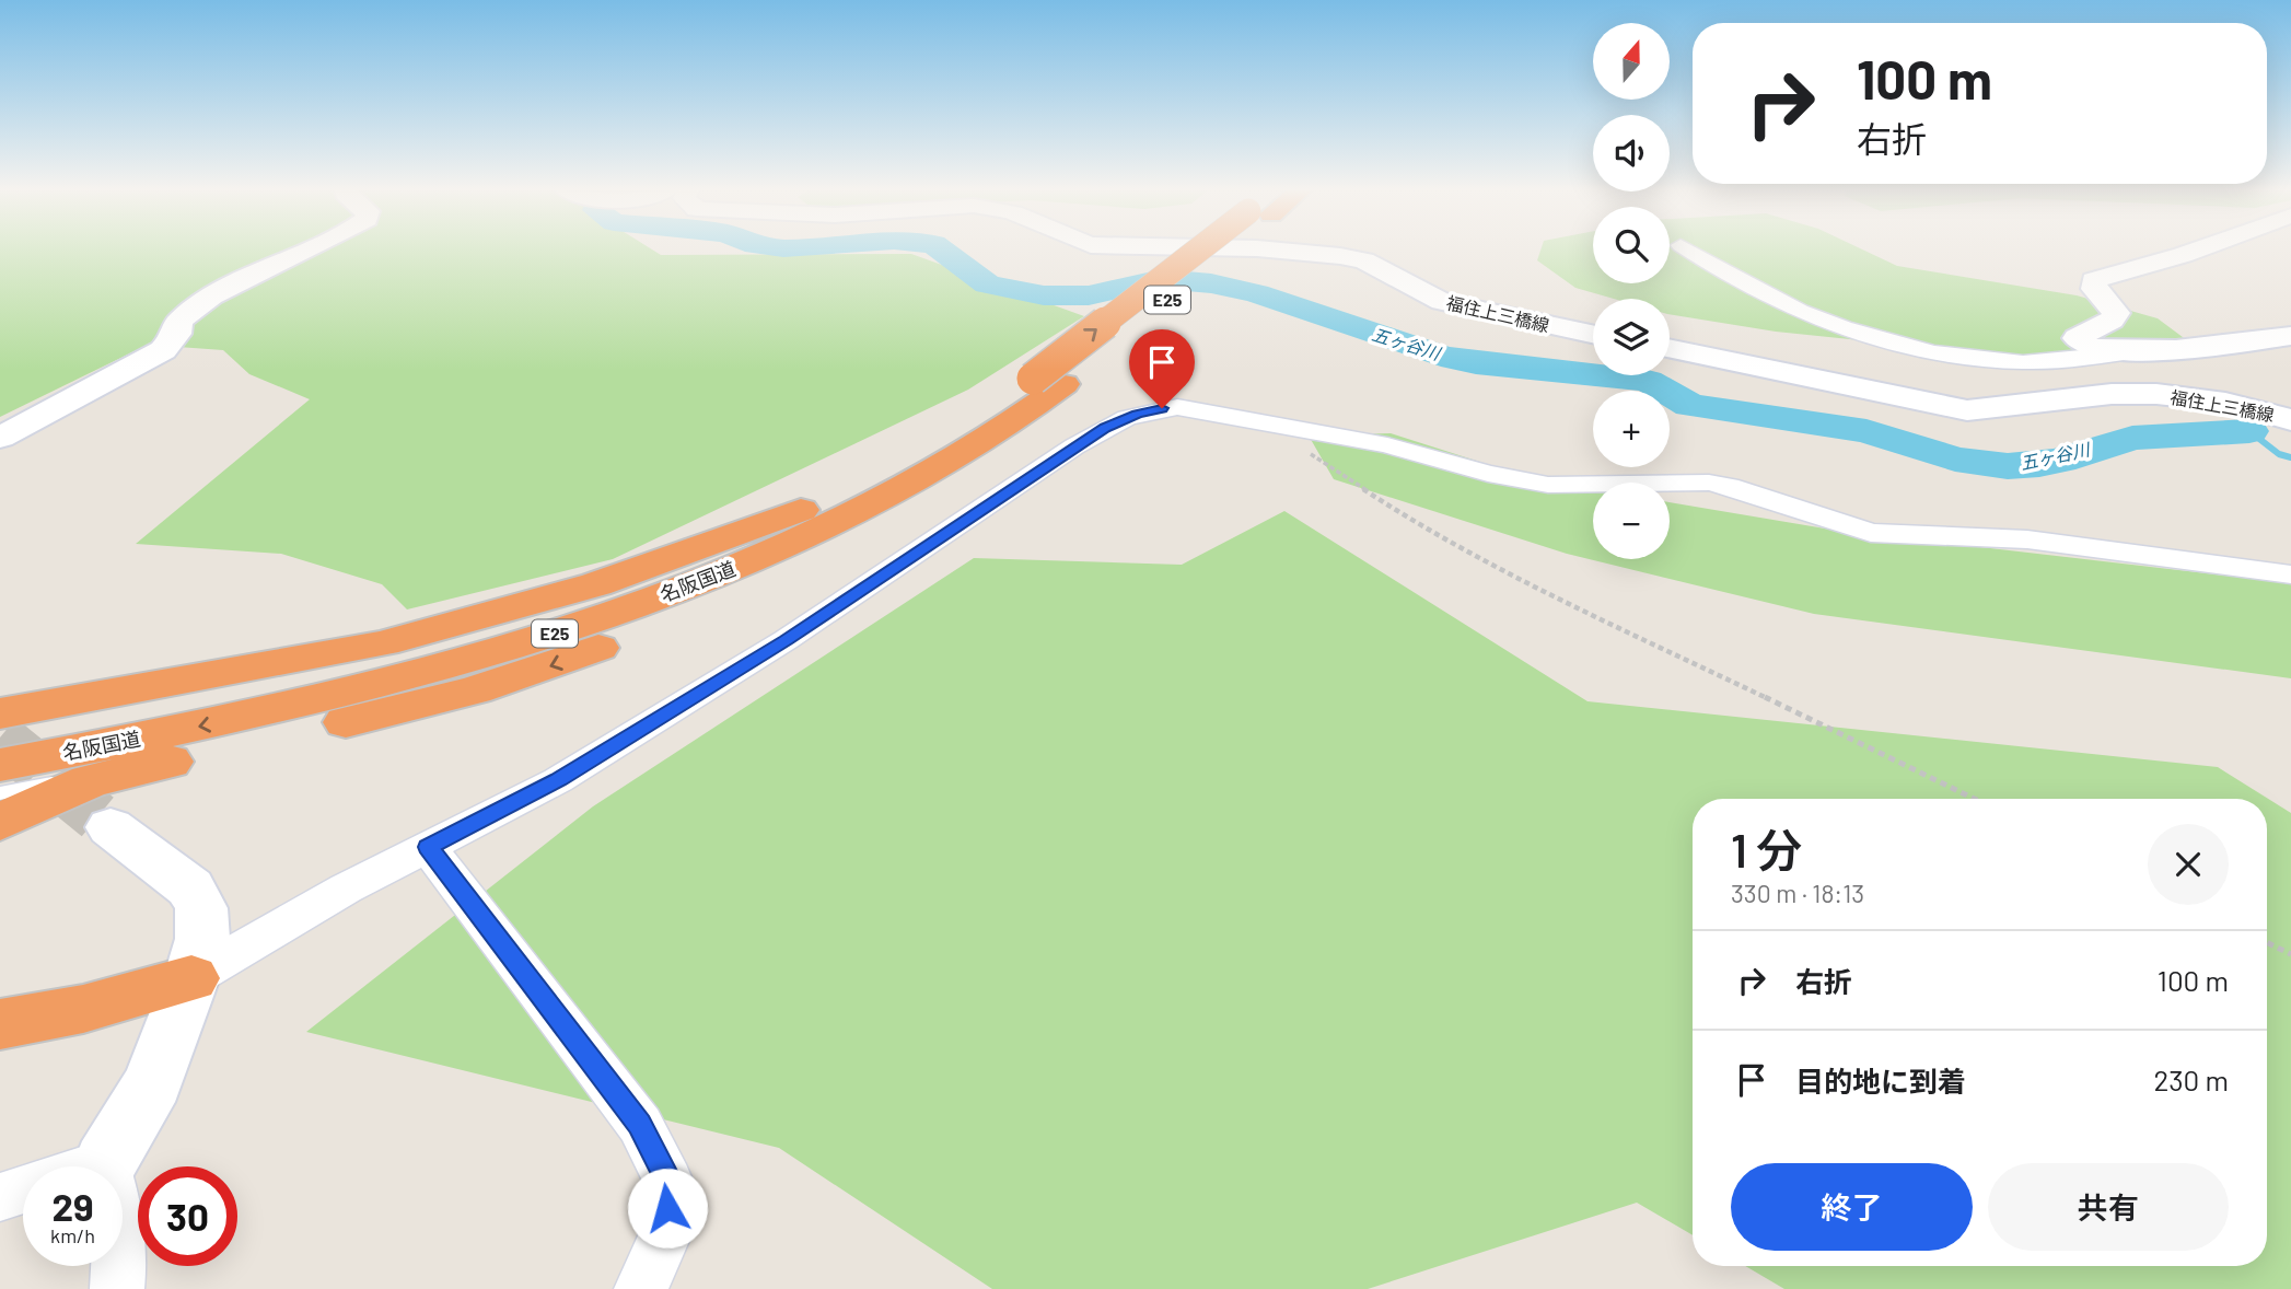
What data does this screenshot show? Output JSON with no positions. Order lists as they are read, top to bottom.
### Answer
{
  "streets": {
    "highway": ["E25", "名阪国道"],
    "main road": ["福住上三橋線"]
  },
  "water": ["五ヶ谷川"],
  "north": "top",
  "page": {
    "map_buttons": ["+", "−"],
    "turn": ["100 m", "右折"],
    "heading": ["1 分", "330 m · 18:13"],
    "list": [
      {
        "name": "右折",
        "value": "100 m"
      },
      {
        "name": "目的地に到着",
        "value": "230 m"
      }
    ],
    "buttons": ["終了", "共有"],
    "speed": "29 km/h",
    "limit": "30"
  }
}
